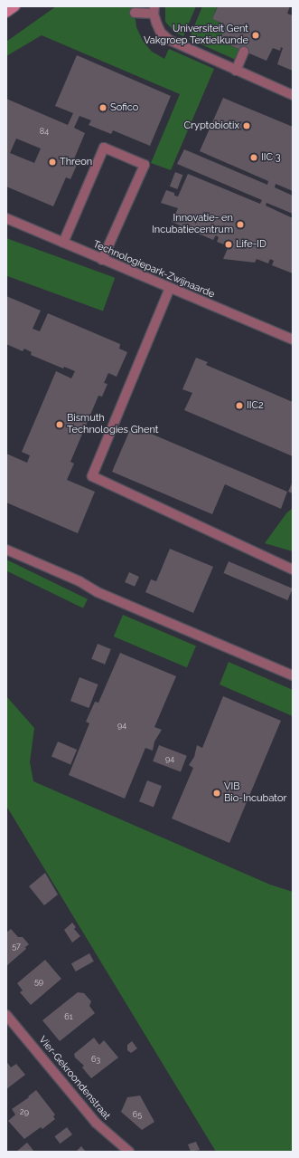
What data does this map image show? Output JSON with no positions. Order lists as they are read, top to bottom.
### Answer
{
  "streets": {
    "street": ["Technologiepark-Zwijnaarde", "Vier-Gekroondenstraat"]
  },
  "places": [
    "Universiteit Gent Vakgroep Textielkunde",
    "Sofico",
    "Cryptobiotix",
    "IIC 3",
    "Threon",
    "Innovatie- en Incubatiecentrum",
    "Life-ID",
    "IIC2",
    "Bismuth Technologies Ghent",
    "VIB Bio-Incubator"
  ],
  "house_numbers": [
    "84",
    "94",
    "94",
    "57",
    "59",
    "61",
    "63",
    "29",
    "65"
  ]
}
